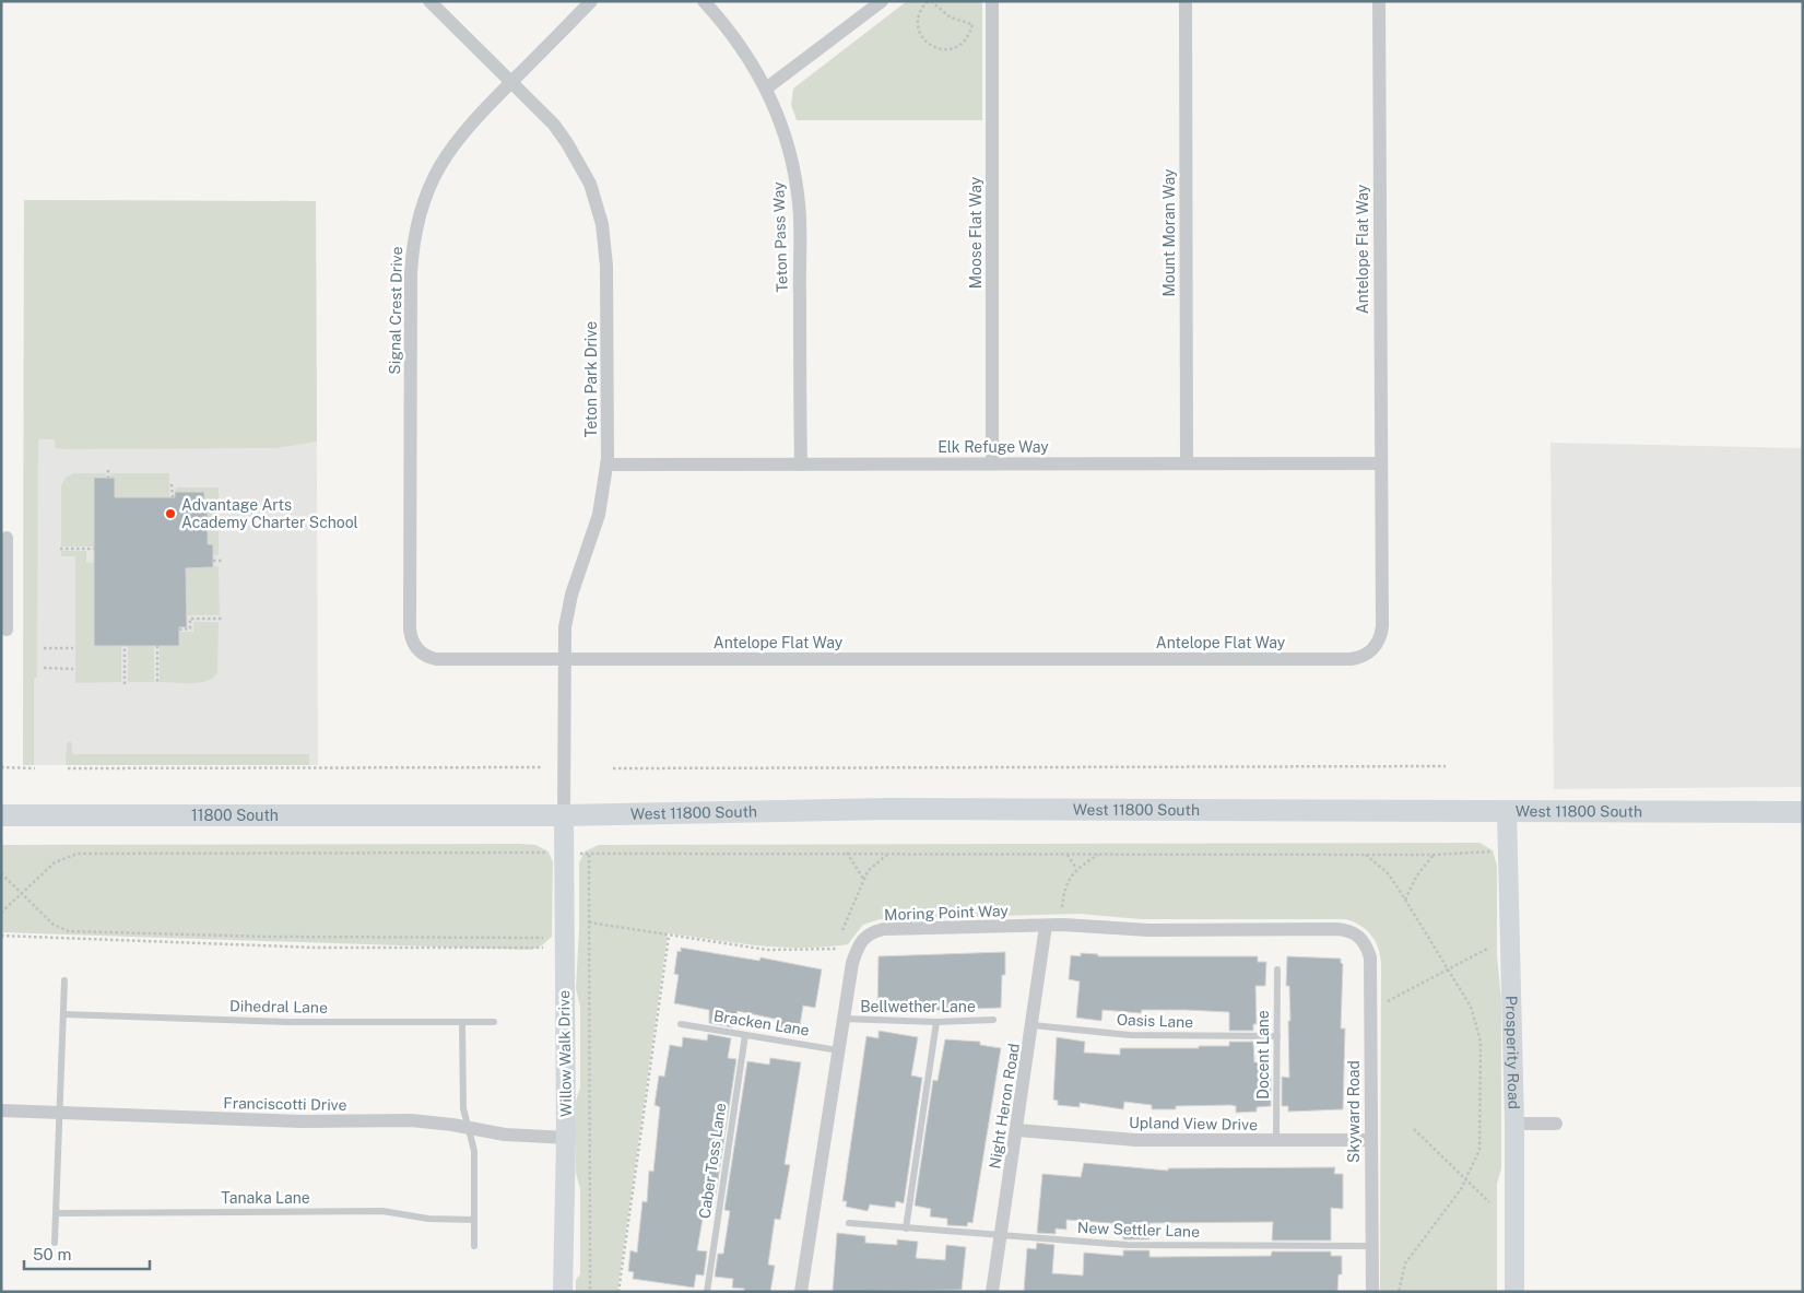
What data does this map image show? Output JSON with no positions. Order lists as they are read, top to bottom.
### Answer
{
  "streets": {
    "main road": ["West 11800 South", "11800 South"],
    "street": [
      "Moose Flat Way",
      "Mount Moran Way",
      "Teton Pass Way",
      "Antelope Flat Way",
      "Signal Crest Drive",
      "Teton Park Drive",
      "Elk Refuge Way",
      "Moring Point Way",
      "Prosperity Road",
      "Willow Walk Drive",
      "Franciscotti Drive",
      "Night Heron Road",
      "Skyward Road",
      "Upland View Drive"
    ],
    "lane": [
      "Dihedral Lane",
      "Bellwether Lane",
      "Oasis Lane",
      "Bracken Lane",
      "Docent Lane",
      "Caber Toss Lane",
      "Tanaka Lane",
      "New Settler Lane"
    ]
  },
  "crossings": [
    ["Moose Flat Way", "Elk Refuge Way"],
    ["Mount Moran Way", "Elk Refuge Way"],
    ["Teton Pass Way", "Elk Refuge Way"],
    ["Antelope Flat Way", "Signal Crest Drive"],
    ["Antelope Flat Way", "Teton Park Drive"],
    ["Antelope Flat Way", "Elk Refuge Way"],
    ["Signal Crest Drive", "Teton Park Drive"],
    ["Teton Park Drive", "Elk Refuge Way"],
    ["Teton Park Drive", "West 11800 South"],
    ["Teton Park Drive", "Willow Walk Drive"],
    ["West 11800 South", "11800 South"],
    ["West 11800 South", "Prosperity Road"],
    ["West 11800 South", "Willow Walk Drive"],
    ["Moring Point Way", "Bellwether Lane"],
    ["Moring Point Way", "Bracken Lane"],
    ["Moring Point Way", "Night Heron Road"],
    ["Moring Point Way", "Skyward Road"],
    ["Oasis Lane", "Docent Lane"],
    ["Oasis Lane", "Night Heron Road"],
    ["Bracken Lane", "Caber Toss Lane"],
    ["Willow Walk Drive", "Franciscotti Drive"],
    ["Docent Lane", "Upland View Drive"],
    ["Night Heron Road", "Upland View Drive"],
    ["Night Heron Road", "New Settler Lane"],
    ["Skyward Road", "Upland View Drive"],
    ["Skyward Road", "New Settler Lane"]
  ],
  "places": ["Advantage Arts Academy Charter School"],
  "scale_bar": "50 m"
}
